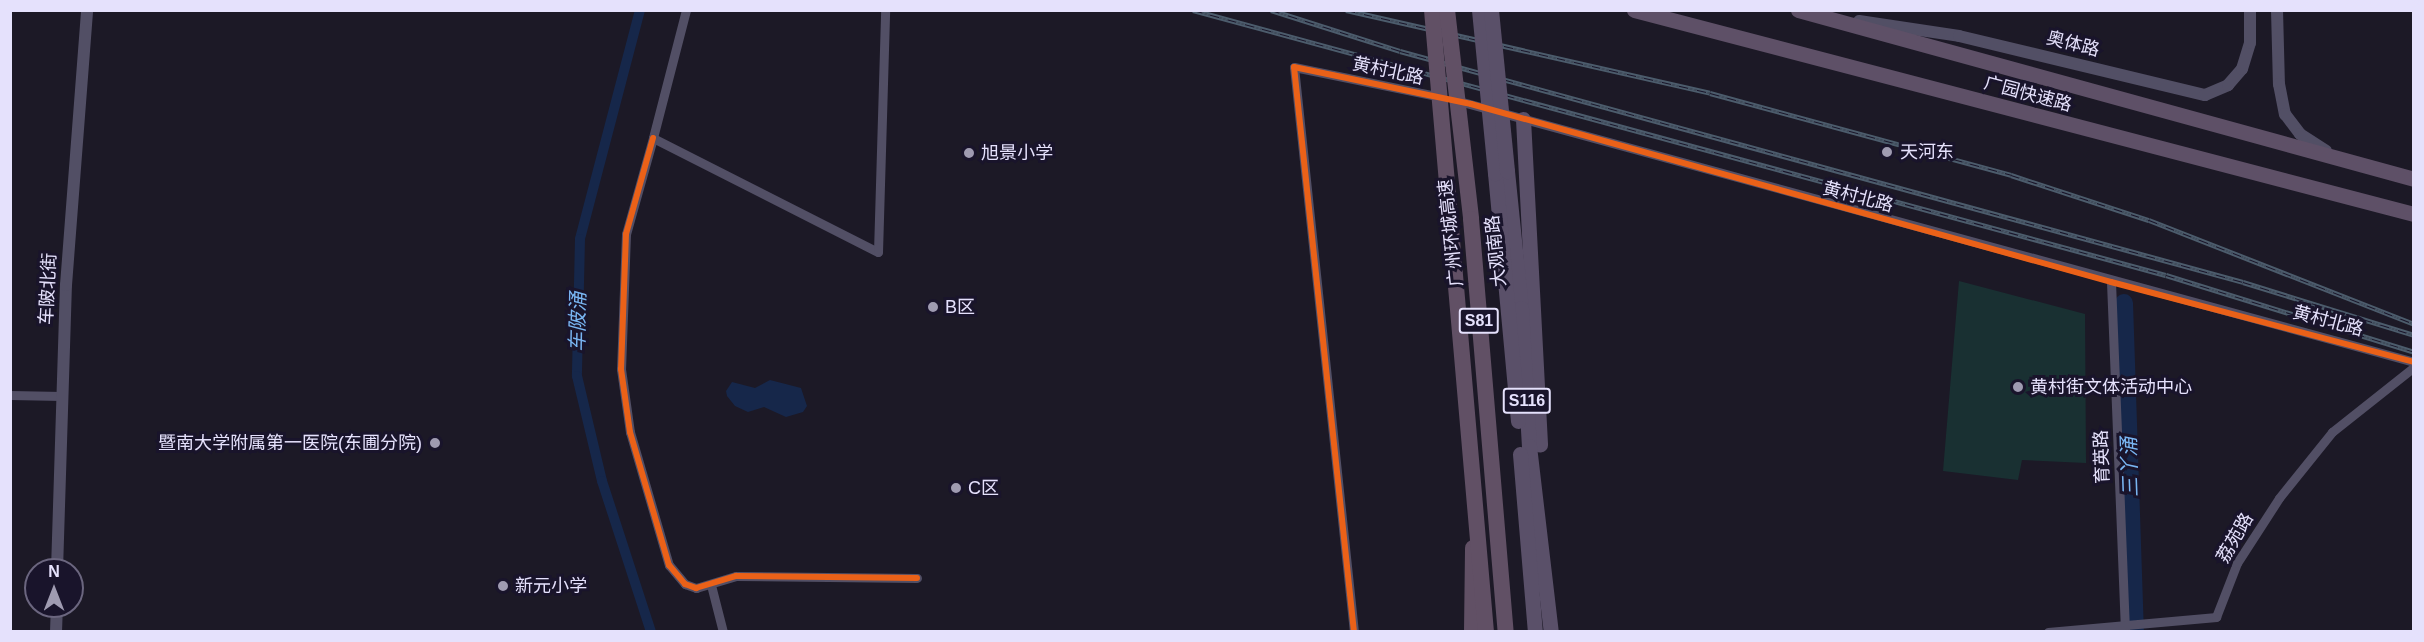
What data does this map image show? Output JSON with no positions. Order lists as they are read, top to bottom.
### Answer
{
  "streets": {
    "highway": ["广园快速路", "广州环城高速", "S81"],
    "main road": ["大观南路", "S116"],
    "street": [
      "奥体路",
      "黄村北路",
      "车陂北街",
      "育英路",
      "荔苑路"
    ]
  },
  "crossings": [
    ["奥体路", "广园快速路"],
    ["黄村北路", "育英路"],
    ["育英路", "荔苑路"]
  ],
  "water": ["车陂涌", "三丫涌"],
  "places": [
    "天河东",
    "旭景小学",
    "B区",
    "黄村街文体活动中心",
    "暨南大学附属第一医院(东圃分院)",
    "C区",
    "新元小学"
  ],
  "north": "top"
}
